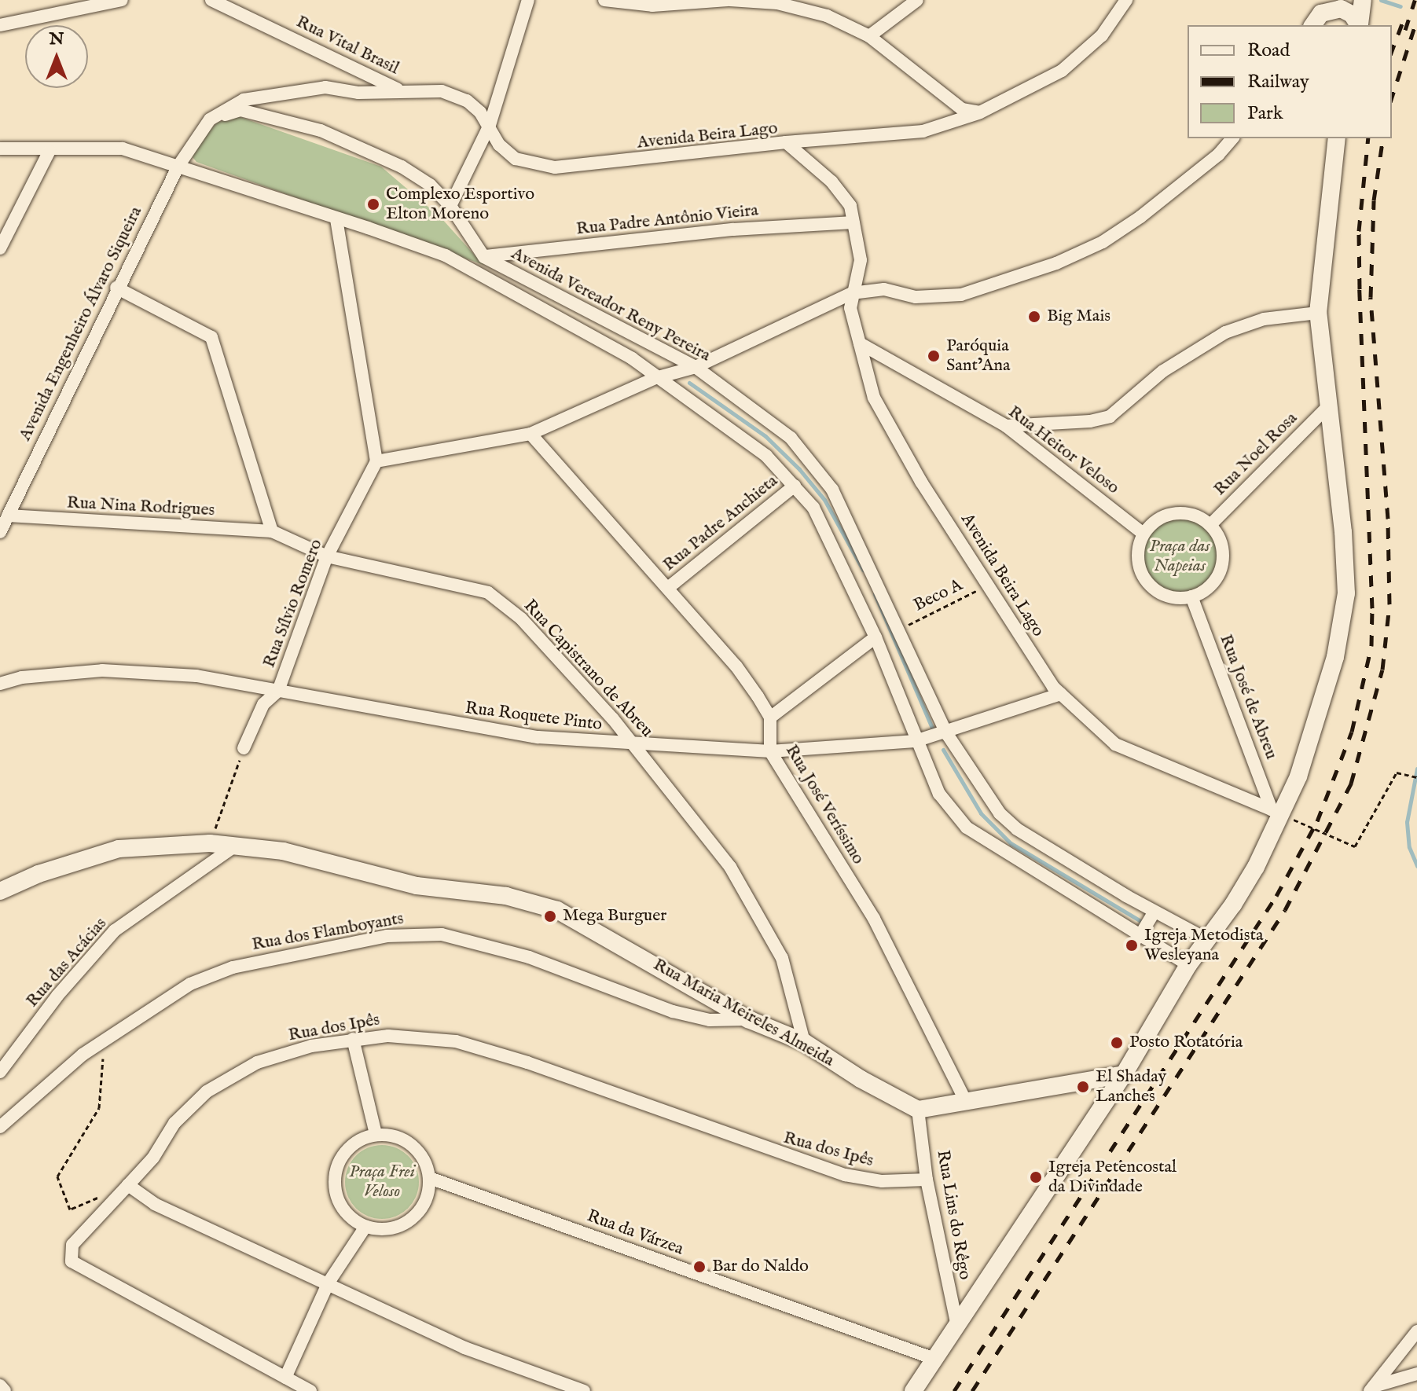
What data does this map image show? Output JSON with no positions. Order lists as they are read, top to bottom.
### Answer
{
  "streets": {
    "main road": ["Rua Maria Meireles Almeida"],
    "street": [
      "Rua Vital Brasil",
      "Avenida Beira Lago",
      "Rua Padre Antônio Vieira",
      "Avenida Vereador Reny Pereira",
      "Avenida Engenheiro Álvaro Siqueira",
      "Rua Heitor Veloso",
      "Rua Noel Rosa",
      "Rua Nina Rodrigues",
      "Rua Padre Anchieta",
      "Rua Sílvio Romero",
      "Rua Capistrano de Abreu",
      "Rua José de Abreu",
      "Rua Roquete Pinto",
      "Rua José Veríssimo",
      "Rua dos Flamboyants",
      "Rua das Acácias",
      "Rua dos Ipês",
      "Rua Lins do Rêgo",
      "Rua da Várzea"
    ],
    "path": ["Beco A"]
  },
  "crossings": [
    ["Rua Vital Brasil", "Avenida Beira Lago"],
    ["Avenida Beira Lago", "Rua Padre Antônio Vieira"],
    ["Avenida Beira Lago", "Avenida Vereador Reny Pereira"],
    ["Avenida Beira Lago", "Avenida Engenheiro Álvaro Siqueira"],
    ["Avenida Beira Lago", "Rua Heitor Veloso"],
    ["Avenida Beira Lago", "Beco A"],
    ["Avenida Beira Lago", "Rua José de Abreu"],
    ["Avenida Beira Lago", "Rua Roquete Pinto"],
    ["Rua Padre Antônio Vieira", "Avenida Vereador Reny Pereira"],
    ["Avenida Vereador Reny Pereira", "Avenida Engenheiro Álvaro Siqueira"],
    ["Avenida Vereador Reny Pereira", "Rua Padre Anchieta"],
    ["Avenida Vereador Reny Pereira", "Beco A"],
    ["Avenida Vereador Reny Pereira", "Rua Roquete Pinto"],
    ["Avenida Engenheiro Álvaro Siqueira", "Rua Nina Rodrigues"],
    ["Rua Heitor Veloso", "Rua Noel Rosa"],
    ["Rua Heitor Veloso", "Rua José de Abreu"],
    ["Rua Noel Rosa", "Rua José de Abreu"],
    ["Rua Nina Rodrigues", "Rua Capistrano de Abreu"],
    ["Rua Sílvio Romero", "Rua Capistrano de Abreu"],
    ["Rua Sílvio Romero", "Rua Roquete Pinto"],
    ["Rua Capistrano de Abreu", "Rua Roquete Pinto"],
    ["Rua Capistrano de Abreu", "Rua Maria Meireles Almeida"],
    ["Rua Roquete Pinto", "Rua José Veríssimo"],
    ["Rua dos Flamboyants", "Rua Maria Meireles Almeida"],
    ["Rua das Acácias", "Rua Maria Meireles Almeida"],
    ["Rua Maria Meireles Almeida", "Rua Lins do Rêgo"],
    ["Rua dos Ipês", "Rua Lins do Rêgo"]
  ],
  "parks": ["Praça das Napeias", "Praça Frei Veloso"],
  "places": [
    "Complexo Esportivo Elton Moreno",
    "Big Mais",
    "Paróquia Sant’Ana",
    "Mega Burguer",
    "Igreja Metodista Wesleyana",
    "Posto Rotatória",
    "El Shaday Lanches",
    "Igreja Petencostal da Divindade",
    "Bar do Naldo"
  ],
  "legend": ["Road", "Railway", "Park"],
  "north": "top"
}
